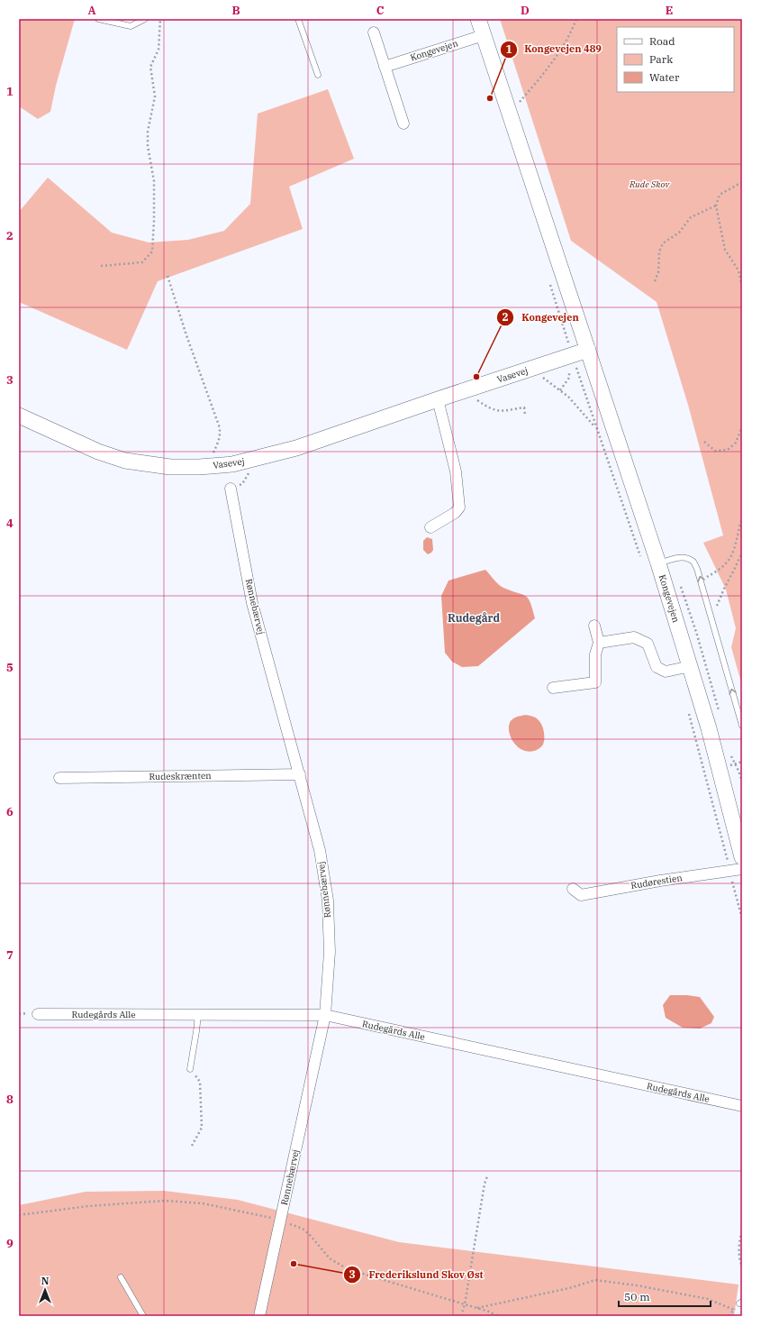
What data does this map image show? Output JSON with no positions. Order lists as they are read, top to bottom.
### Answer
{
  "streets": {
    "main road": ["Kongevejen", "Vasevej"],
    "street": [
      "Rønnebærvej",
      "Rudeskrænten",
      "Rudørestien",
      "Rudegårds Alle"
    ]
  },
  "crossings": [
    ["Kongevejen", "Vasevej"],
    ["Rønnebærvej", "Rudeskrænten"],
    ["Rønnebærvej", "Rudegårds Alle"]
  ],
  "districts": ["Rudegård"],
  "parks": ["Rude Skov"],
  "places": ["Kongevejen 489", "Kongevejen", "Frederikslund Skov Øst"],
  "legend": ["Road", "Park", "Water"],
  "scale_bar": "50 m",
  "north": "top",
  "grid": {
    "columns": [
      "A",
      "B",
      "C",
      "D",
      "E"
    ],
    "rows": [
      "1",
      "2",
      "3",
      "4",
      "5",
      "6",
      "7",
      "8",
      "9"
    ]
  }
}
